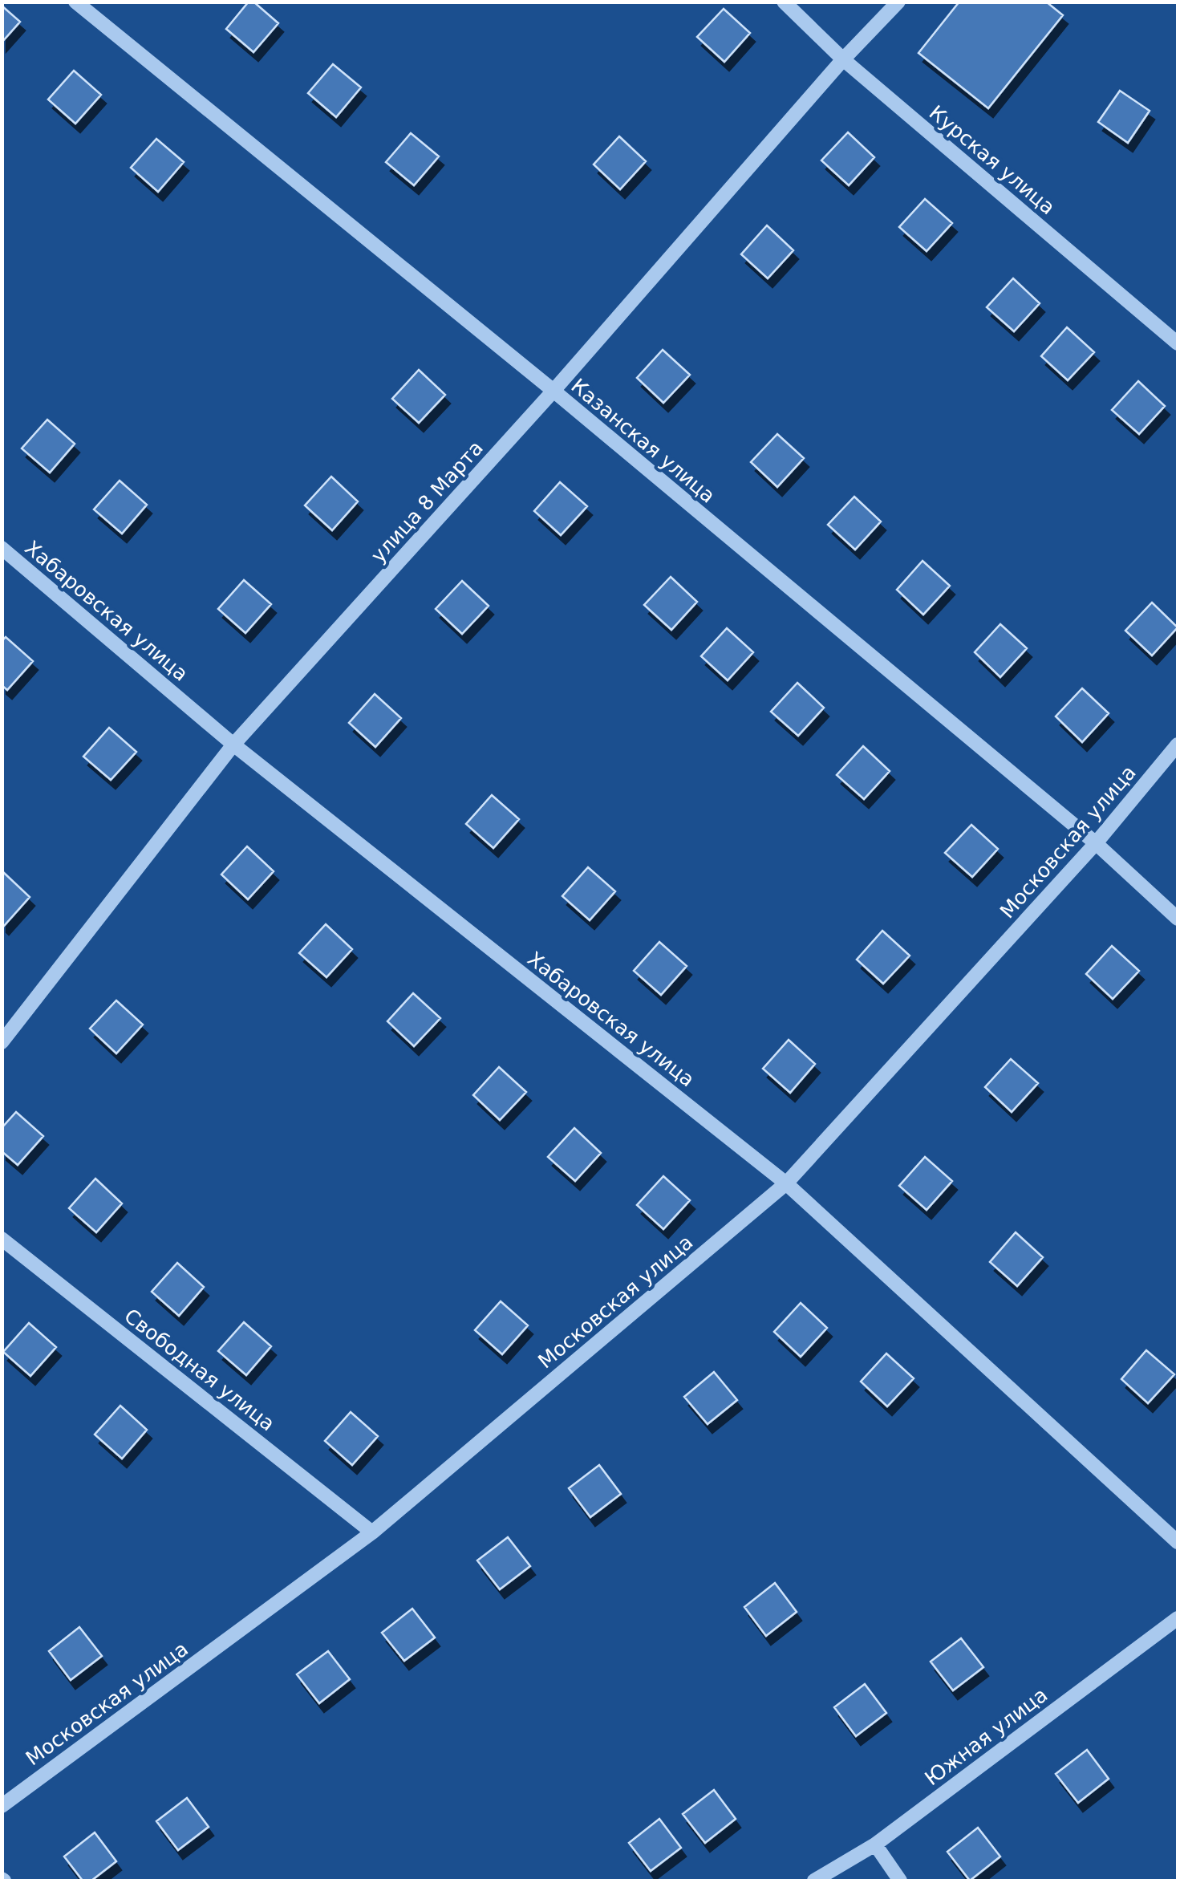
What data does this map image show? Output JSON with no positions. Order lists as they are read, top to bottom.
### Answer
{
  "streets": {
    "street": [
      "Курская улица",
      "Казанская улица",
      "улица 8 Марта",
      "Хабаровская улица",
      "Московская улица",
      "Свободная улица",
      "Южная улица"
    ]
  },
  "crossings": [
    ["Курская улица", "улица 8 Марта"],
    ["Казанская улица", "улица 8 Марта"],
    ["Казанская улица", "Московская улица"],
    ["улица 8 Марта", "Хабаровская улица"],
    ["Хабаровская улица", "Московская улица"],
    ["Московская улица", "Свободная улица"]
  ]
}
